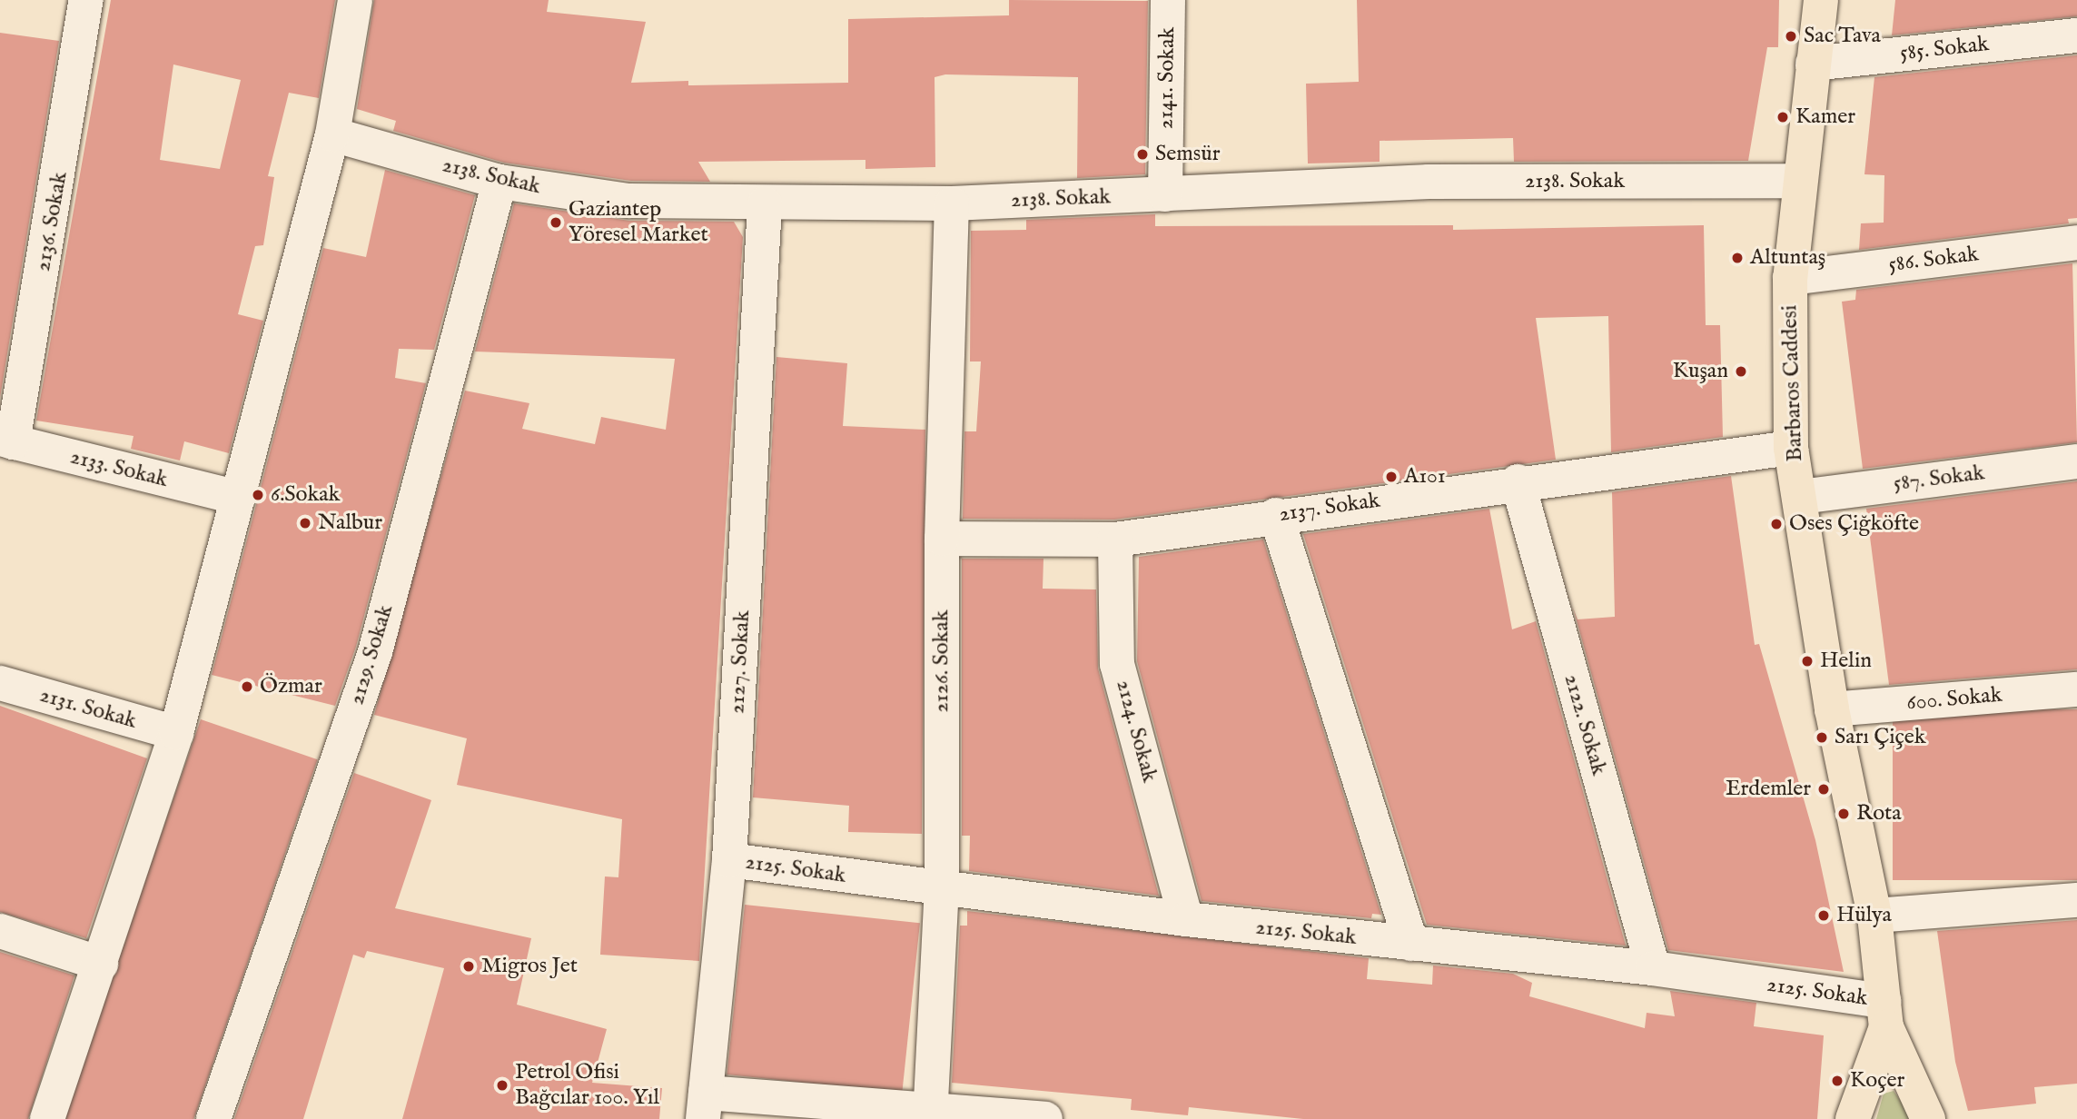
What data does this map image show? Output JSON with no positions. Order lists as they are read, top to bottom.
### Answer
{
  "streets": {
    "main road": ["Barbaros Caddesi"],
    "street": [
      "585. Sokak",
      "2141. Sokak",
      "2138. Sokak",
      "2136. Sokak",
      "586. Sokak",
      "2133. Sokak",
      "587. Sokak",
      "2137. Sokak",
      "2129. Sokak",
      "2126. Sokak",
      "2127. Sokak",
      "600. Sokak",
      "2131. Sokak",
      "2122. Sokak",
      "2124. Sokak",
      "2125. Sokak"
    ]
  },
  "crossings": [
    ["585. Sokak", "Barbaros Caddesi"],
    ["2141. Sokak", "2138. Sokak"],
    ["2138. Sokak", "Barbaros Caddesi"],
    ["2138. Sokak", "2129. Sokak"],
    ["2138. Sokak", "2126. Sokak"],
    ["2138. Sokak", "2127. Sokak"],
    ["2136. Sokak", "2133. Sokak"],
    ["586. Sokak", "Barbaros Caddesi"],
    ["Barbaros Caddesi", "587. Sokak"],
    ["Barbaros Caddesi", "2137. Sokak"],
    ["Barbaros Caddesi", "600. Sokak"],
    ["Barbaros Caddesi", "2125. Sokak"],
    ["2137. Sokak", "2126. Sokak"],
    ["2137. Sokak", "2122. Sokak"],
    ["2137. Sokak", "2124. Sokak"],
    ["2126. Sokak", "2125. Sokak"],
    ["2127. Sokak", "2125. Sokak"],
    ["2122. Sokak", "2125. Sokak"],
    ["2124. Sokak", "2125. Sokak"]
  ],
  "places": [
    "Sac Tava",
    "Kamer",
    "Semsür",
    "Gaziantep Yöresel Market",
    "Altuntaş",
    "Kuşan",
    "A101",
    "6.Sokak",
    "Nalbur",
    "Oses Çiğköfte",
    "Helin",
    "Özmar",
    "Sarı Çiçek",
    "Erdemler",
    "Rota",
    "Hülya",
    "Migros Jet",
    "Koçer",
    "Petrol Ofisi Bağcılar 100. Yıl"
  ]
}
